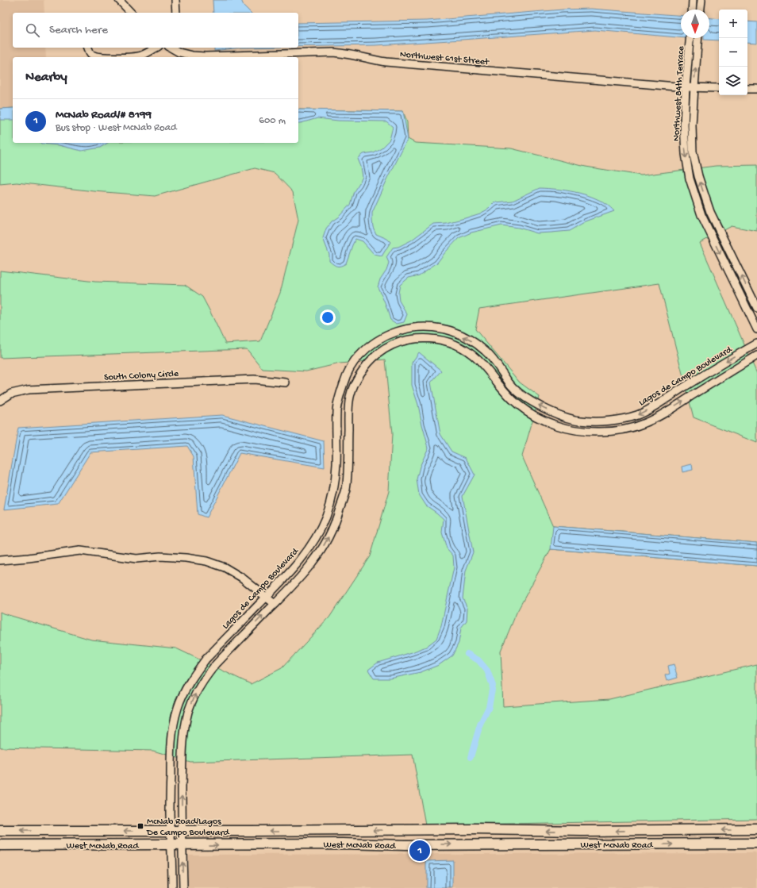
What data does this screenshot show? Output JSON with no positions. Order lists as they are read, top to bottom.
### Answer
{
  "streets": {
    "main road": ["West McNab Road"],
    "street": [
      "Northwest 61st Street",
      "Northwest 84th Terrace",
      "South Colony Circle",
      "Lagos de Campo Boulevard"
    ]
  },
  "crossings": [
    ["Northwest 61st Street", "Northwest 84th Terrace"],
    ["Lagos de Campo Boulevard", "West McNab Road"]
  ],
  "one_way": ["Lagos de Campo Boulevard"],
  "places": {
    "transit": ["McNab Road/Lagos De Campo Boulevard"]
  },
  "north": "bottom",
  "page": {
    "map_buttons": ["+", "−"],
    "search": "Search here",
    "heading": "Nearby",
    "list": [
      {
        "mark": "1",
        "name": "McNab Road/# 8199",
        "note": "Bus stop · West McNab Road",
        "value": "600 m"
      }
    ],
    "pins": "1"
  }
}
